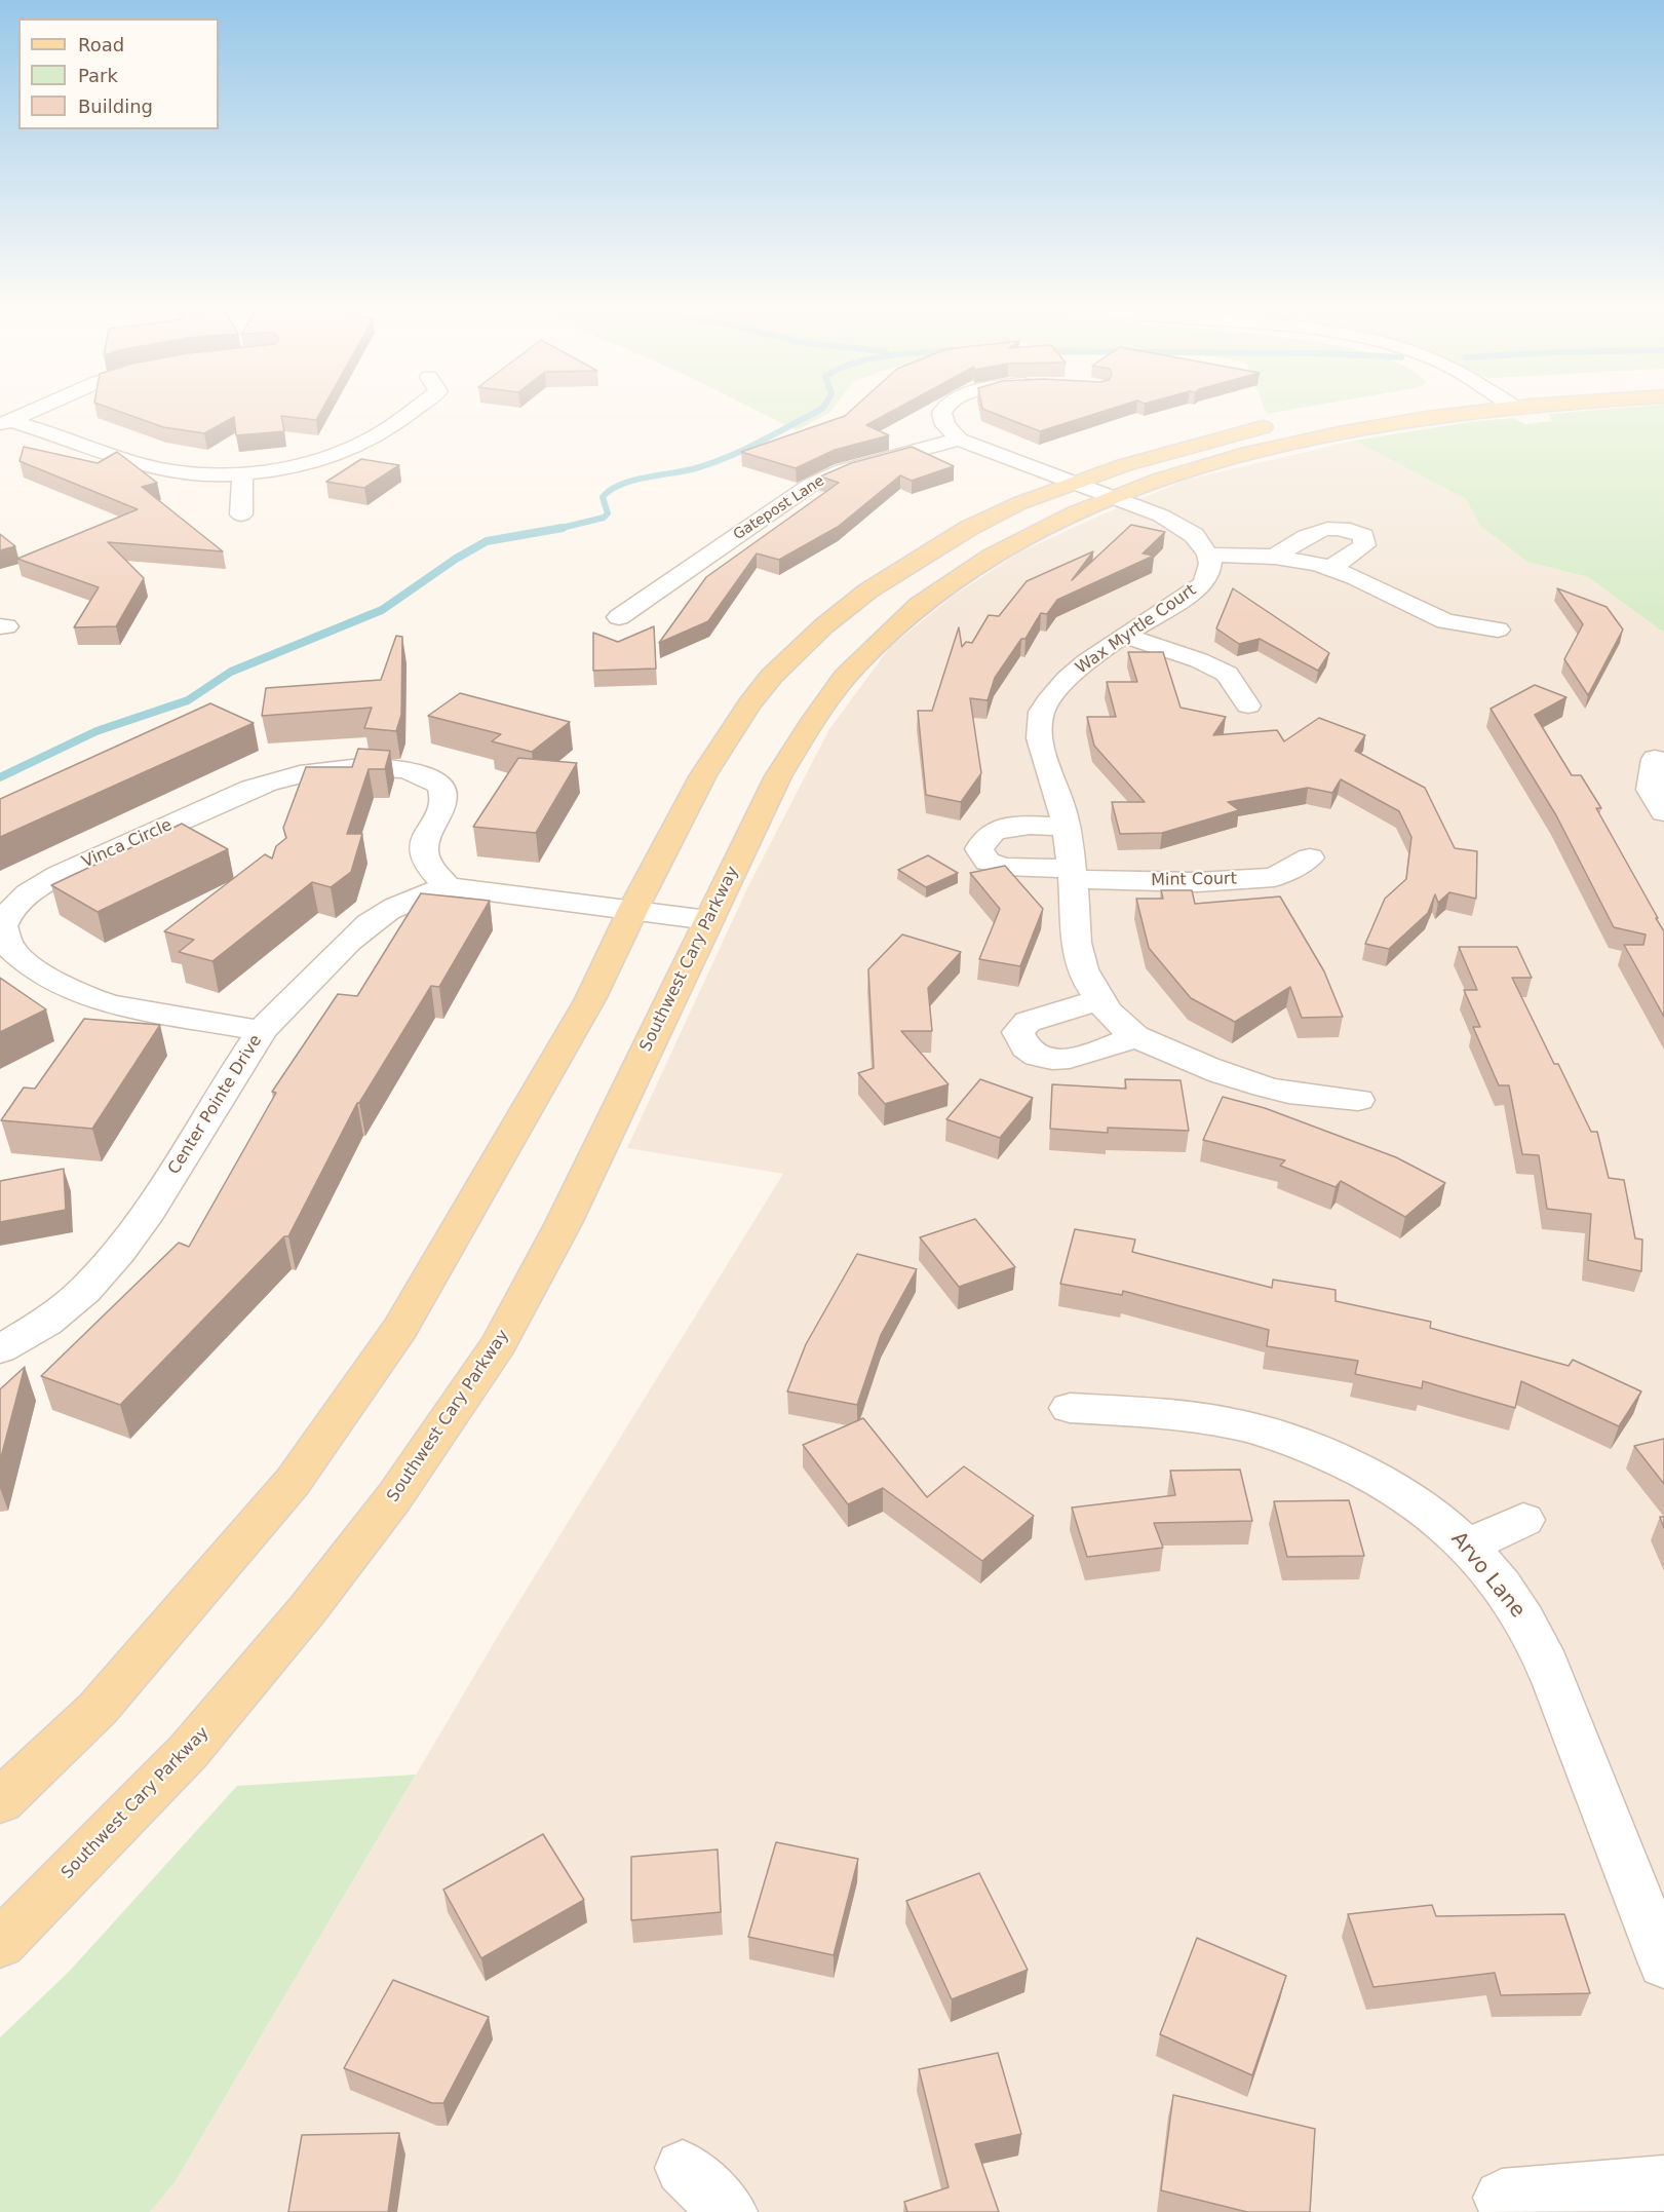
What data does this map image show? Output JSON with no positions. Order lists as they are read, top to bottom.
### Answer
{
  "streets": {
    "main road": ["Southwest Cary Parkway"],
    "street": [
      "Gatepost Lane",
      "Wax Myrtle Court",
      "Vinca Circle",
      "Mint Court",
      "Center Pointe Drive",
      "Arvo Lane"
    ]
  },
  "crossings": [
    ["Wax Myrtle Court", "Mint Court"],
    ["Vinca Circle", "Center Pointe Drive"],
    ["Southwest Cary Parkway", "Center Pointe Drive"]
  ],
  "legend": ["Road", "Park", "Building"]
}
